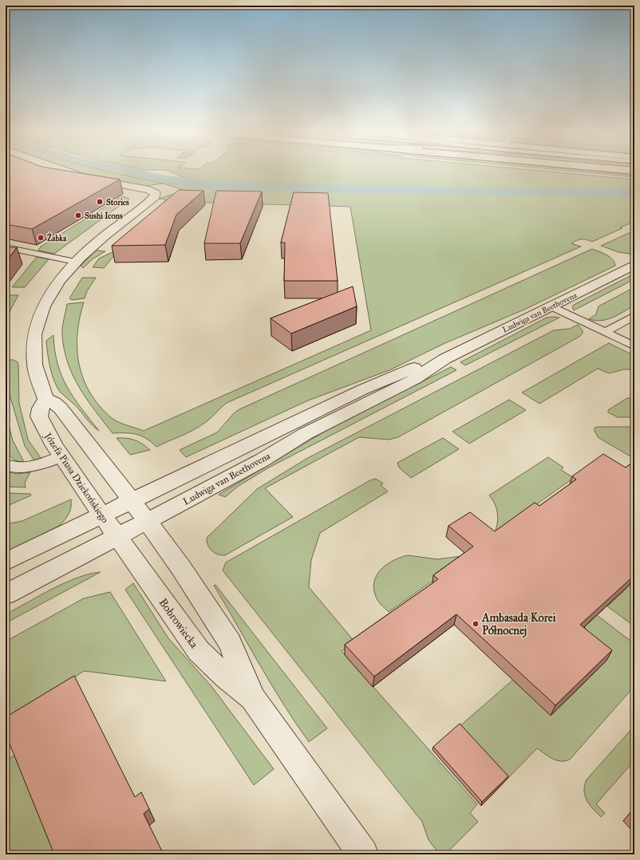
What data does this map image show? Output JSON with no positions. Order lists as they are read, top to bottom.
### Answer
{
  "streets": {
    "street": ["Ludwiga van Beethovena", "Józefa Piusa Dziekońskiego", "Bobrowiecka"]
  },
  "crossings": [
    ["Ludwiga van Beethovena", "Józefa Piusa Dziekońskiego"],
    ["Ludwiga van Beethovena", "Bobrowiecka"],
    ["Józefa Piusa Dziekońskiego", "Bobrowiecka"]
  ],
  "places": [
    "Stories",
    "Sushi Icons",
    "Żabka",
    "Ambasada Korei Północnej"
  ]
}
